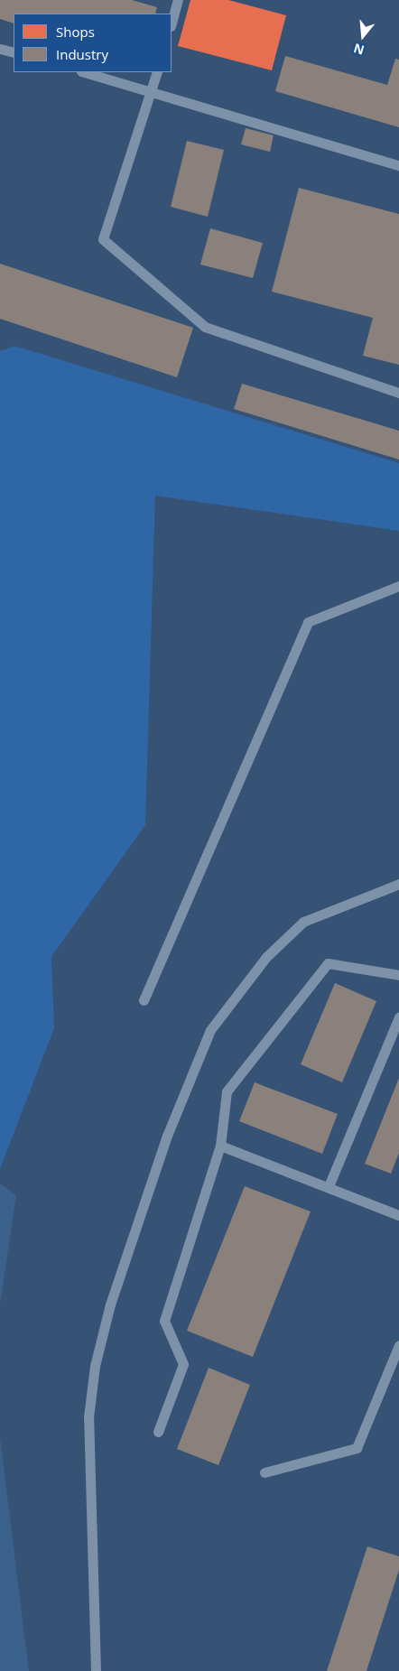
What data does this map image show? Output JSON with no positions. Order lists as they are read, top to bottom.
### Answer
{
  "legend": ["Shops", "Industry"],
  "north": "bottom"
}
